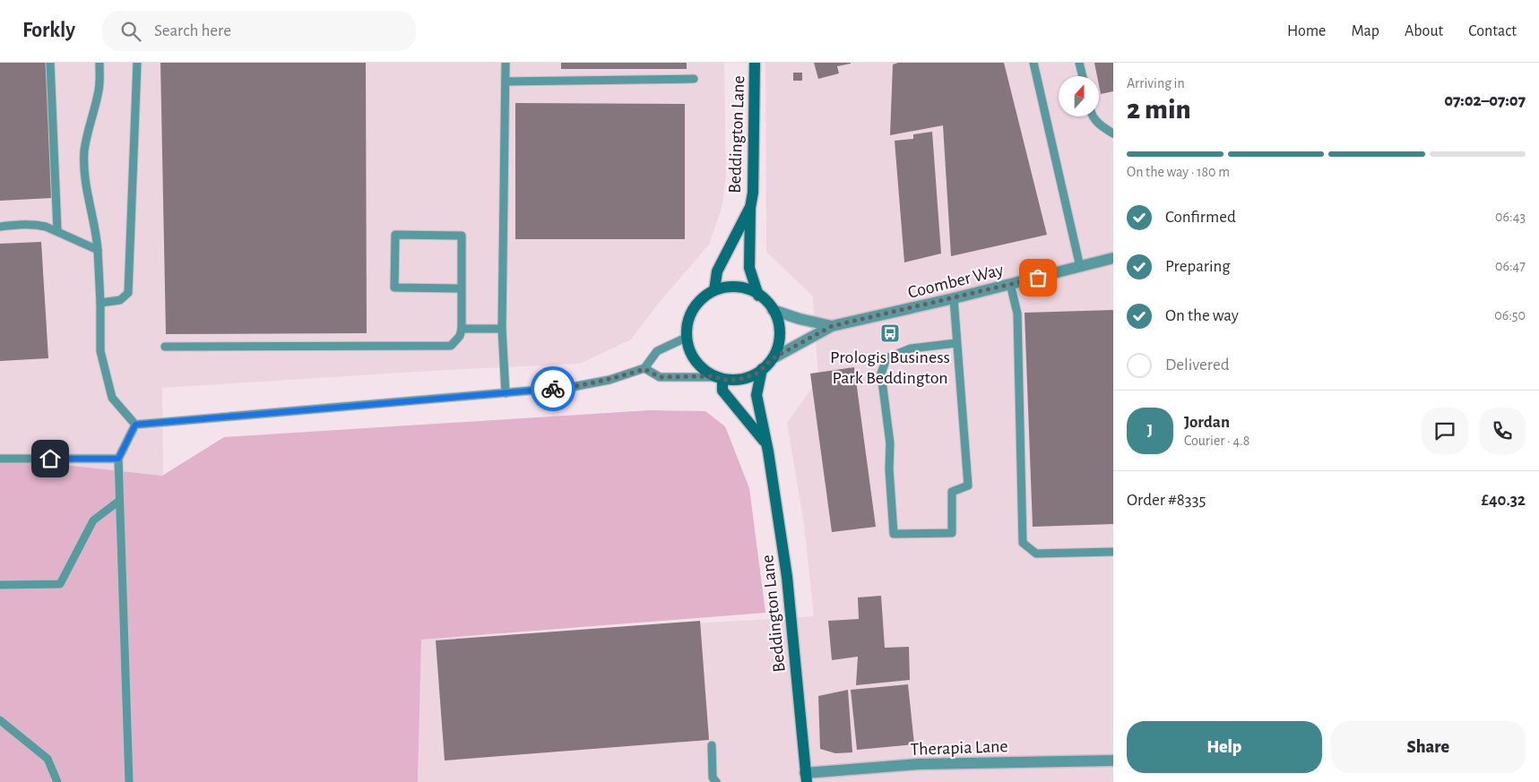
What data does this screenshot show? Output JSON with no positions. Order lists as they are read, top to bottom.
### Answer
{
  "streets": {
    "main road": ["Beddington Lane"],
    "street": ["Coomber Way", "Therapia Lane"]
  },
  "crossings": [
    ["Beddington Lane", "Coomber Way"],
    ["Beddington Lane", "Therapia Lane"]
  ],
  "places": {
    "bus stop": ["Prologis Business Park Beddington"]
  },
  "north": "top",
  "page": {
    "header": "Forkly",
    "search": "Search here",
    "nav": [
      "Home",
      "Map",
      "About",
      "Contact"
    ],
    "heading": ["2 min", "Arriving in", "07:02–07:07"],
    "panel": [
      "Jordan",
      "Courier · 4.8",
      "Order #8335",
      "£40.32"
    ],
    "bar": "On the way · 180 m",
    "list": [
      ["Confirmed", "06:43"],
      ["Preparing", "06:47"],
      ["On the way", "06:50"],
      "Delivered"
    ],
    "round": "J",
    "buttons": ["Help", "Share"]
  }
}
